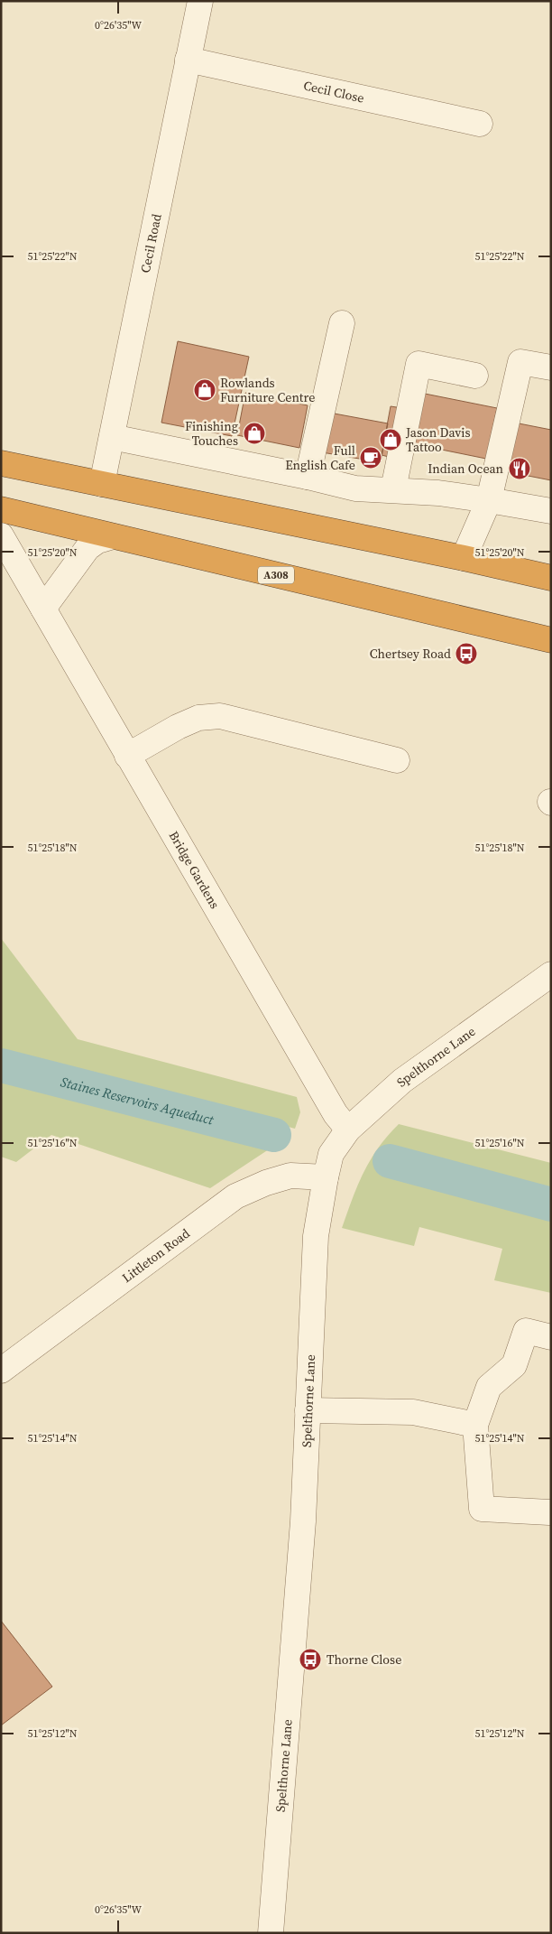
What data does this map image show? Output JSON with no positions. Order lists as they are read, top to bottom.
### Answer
{
  "streets": {
    "highway": ["A308"],
    "street": [
      "Cecil Close",
      "Cecil Road",
      "Bridge Gardens",
      "Spelthorne Lane",
      "Littleton Road"
    ]
  },
  "crossings": [
    ["Cecil Close", "Cecil Road"],
    ["Bridge Gardens", "Spelthorne Lane"],
    ["Spelthorne Lane", "Littleton Road"]
  ],
  "water": ["Staines Reservoirs Aqueduct"],
  "places": {
    "shop": ["Rowlands Furniture Centre", "Finishing Touches", "Jason Davis Tattoo"],
    "cafe": ["Full English Cafe"],
    "restaurant": ["Indian Ocean"],
    "bus stop": ["Chertsey Road", "Thorne Close"]
  },
  "coordinates": [
    "0°26'35\"W",
    "51°25'22\"N",
    "51°25'20\"N",
    "51°25'18\"N",
    "51°25'16\"N",
    "51°25'14\"N",
    "51°25'12\"N"
  ]
}
